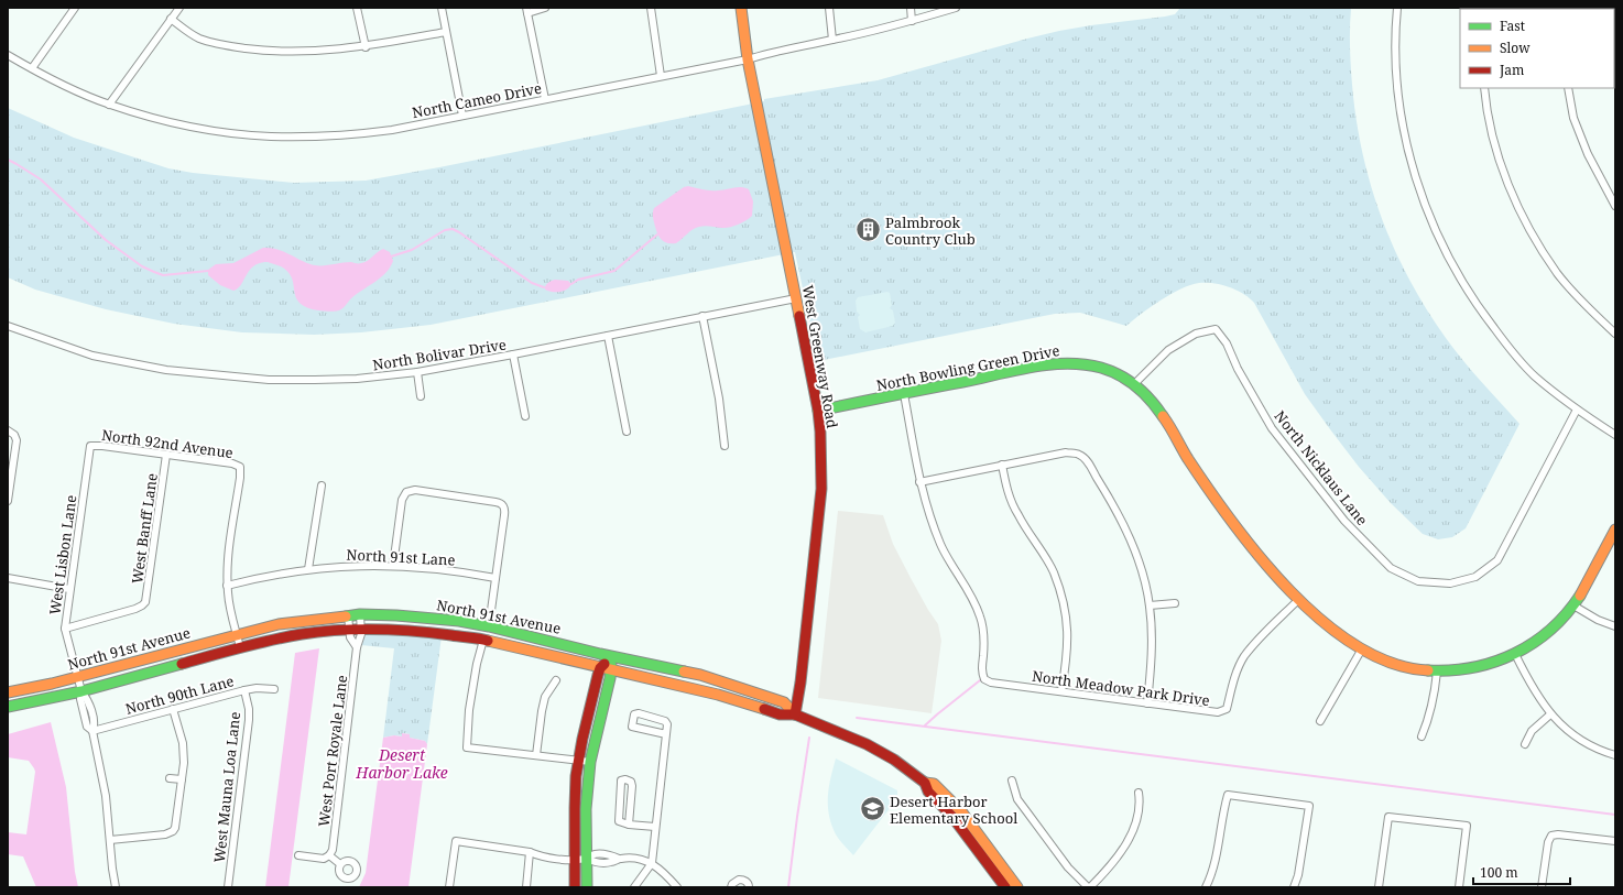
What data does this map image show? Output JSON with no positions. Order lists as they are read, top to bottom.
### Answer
{
  "streets": {
    "street": [
      "North Cameo Drive",
      "North Bolivar Drive",
      "West Greenway Road",
      "North Bowling Green Drive",
      "North 92nd Avenue",
      "North Nicklaus Lane",
      "West Banff Lane",
      "West Lisbon Lane",
      "North 91st Lane",
      "North 91st Avenue",
      "North Meadow Park Drive",
      "North 90th Lane",
      "West Port Royale Lane",
      "West Mauna Loa Lane"
    ]
  },
  "crossings": [
    ["North Cameo Drive", "West Greenway Road"],
    ["North Bolivar Drive", "West Greenway Road"],
    ["West Greenway Road", "North Bowling Green Drive"],
    ["West Greenway Road", "North 91st Avenue"],
    ["North Bowling Green Drive", "North Nicklaus Lane"],
    ["North Bowling Green Drive", "North Meadow Park Drive"],
    ["North 92nd Avenue", "West Banff Lane"],
    ["North 92nd Avenue", "West Lisbon Lane"],
    ["North 92nd Avenue", "North 91st Lane"],
    ["West Banff Lane", "West Lisbon Lane"],
    ["West Lisbon Lane", "North 91st Avenue"],
    ["West Lisbon Lane", "North 90th Lane"],
    ["North 91st Avenue", "West Port Royale Lane"],
    ["North 90th Lane", "West Mauna Loa Lane"]
  ],
  "water": ["Desert Harbor Lake"],
  "places": {
    "building": ["Palmbrook Country Club"],
    "school or university": ["Desert Harbor Elementary School"]
  },
  "legend": ["Fast", "Slow", "Jam"],
  "scale_bar": "100 m"
}
